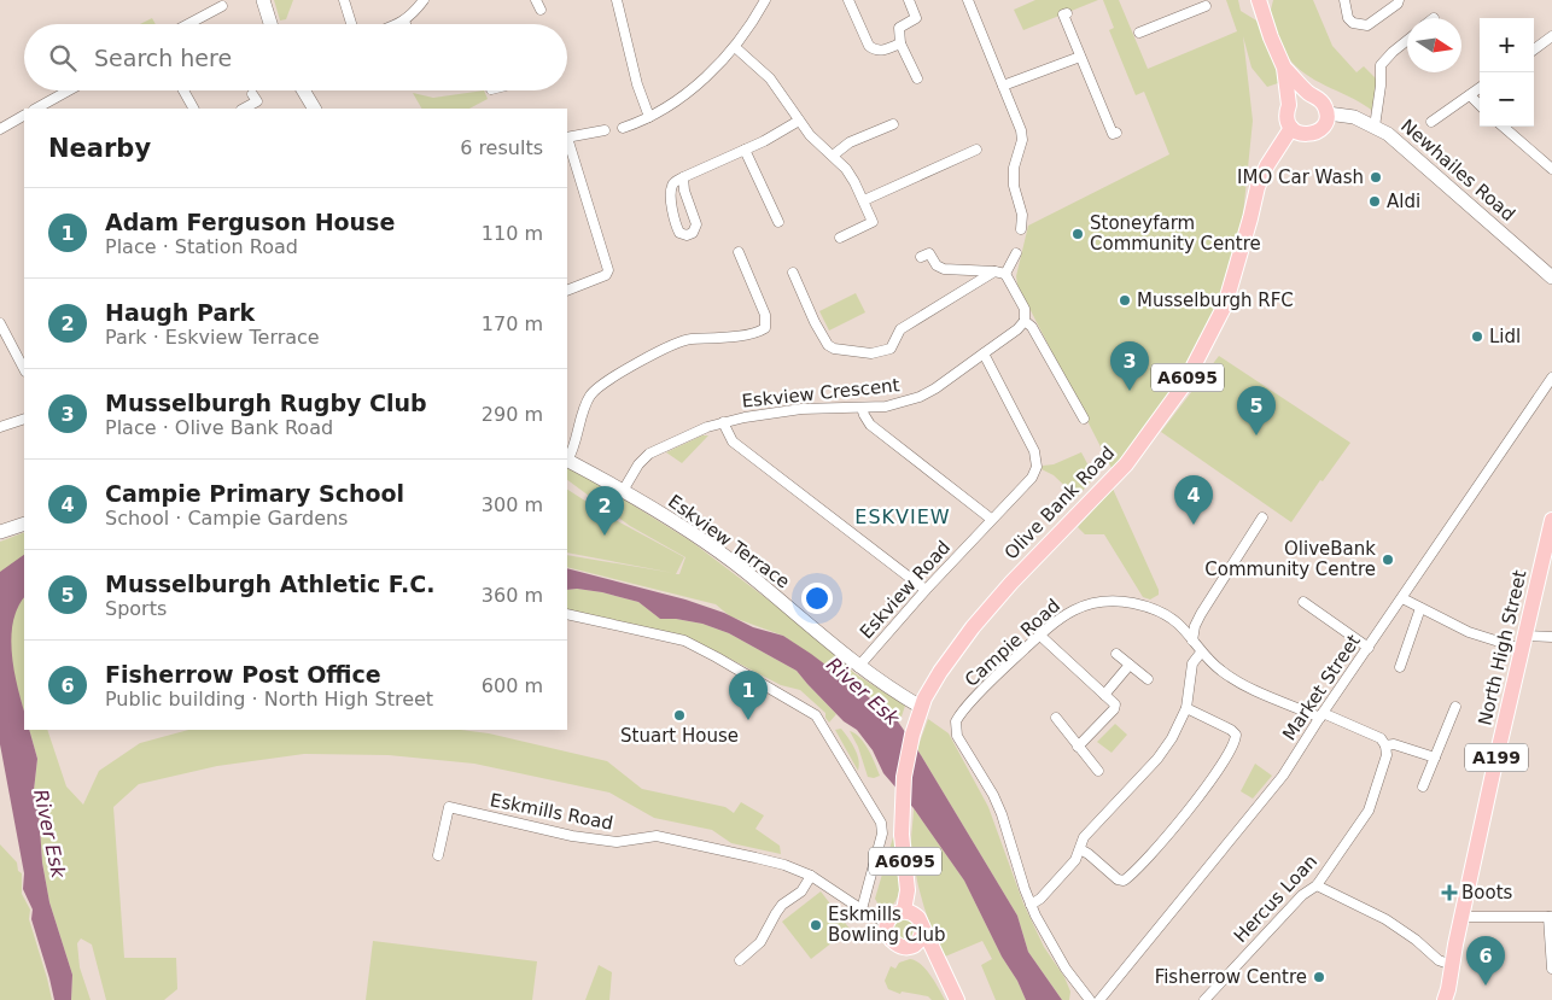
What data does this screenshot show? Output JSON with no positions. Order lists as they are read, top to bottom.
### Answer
{
  "streets": {
    "main road": [
      "Newhailes Road",
      "A6095",
      "Olive Bank Road",
      "Eskview Terrace",
      "North High Street",
      "A199"
    ],
    "street": [
      "Eskview Crescent",
      "Eskview Road",
      "Campie Road",
      "Market Street",
      "Eskmills Road",
      "Hercus Loan"
    ]
  },
  "crossings": [
    ["Newhailes Road", "Olive Bank Road"],
    ["Eskview Crescent", "Eskview Terrace"],
    ["Eskview Crescent", "Eskview Road"],
    ["Olive Bank Road", "Eskview Terrace"],
    ["Olive Bank Road", "Eskmills Road"],
    ["Eskview Terrace", "Eskview Road"],
    ["Campie Road", "Market Street"],
    ["Campie Road", "Hercus Loan"]
  ],
  "districts": ["ESKVIEW"],
  "water": ["River Esk"],
  "places": {
    "other": [
      "IMO Car Wash",
      "Aldi",
      "Stoneyfarm Community Centre",
      "Musselburgh RFC",
      "Lidl",
      "OliveBank Community Centre",
      "Stuart House",
      "Eskmills Bowling Club",
      "Fisherrow Centre"
    ],
    "health": ["Boots"]
  },
  "north": "right",
  "page": {
    "map_buttons": ["+", "−"],
    "search": "Search here",
    "heading": ["Nearby", "6 results"],
    "list": [
      {
        "mark": "1",
        "name": "Adam Ferguson House",
        "note": "Place · Station Road",
        "value": "110 m"
      },
      {
        "mark": "2",
        "name": "Haugh Park",
        "note": "Park · Eskview Terrace",
        "value": "170 m"
      },
      {
        "mark": "3",
        "name": "Musselburgh Rugby Club",
        "note": "Place · Olive Bank Road",
        "value": "290 m"
      },
      {
        "mark": "4",
        "name": "Campie Primary School",
        "note": "School · Campie Gardens",
        "value": "300 m"
      },
      {
        "mark": "5",
        "name": "Musselburgh Athletic F.C.",
        "note": "Sports",
        "value": "360 m"
      },
      {
        "mark": "6",
        "name": "Fisherrow Post Office",
        "note": "Public building · North High Street",
        "value": "600 m"
      }
    ],
    "pins": [
      "3",
      "5",
      "4",
      "2",
      "1",
      "6"
    ]
  }
}
